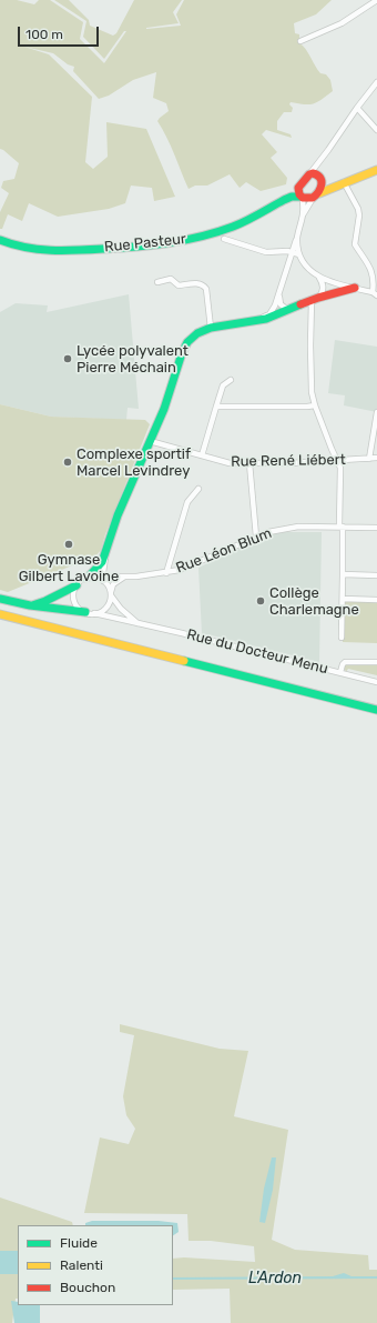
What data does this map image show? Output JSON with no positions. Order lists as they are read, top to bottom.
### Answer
{
  "streets": {
    "main road": ["Rue Pasteur"],
    "street": ["Rue René Liébert", "Rue Léon Blum", "Rue du Docteur Menu"]
  },
  "crossings": [
    ["Rue Léon Blum", "Rue du Docteur Menu"]
  ],
  "water": ["L'Ardon"],
  "places": [
    "Lycée polyvalent Pierre Méchain",
    "Complexe sportif Marcel Levindrey",
    "Gymnase Gilbert Lavoine",
    "Collège Charlemagne"
  ],
  "legend": ["Fluide", "Ralenti", "Bouchon"],
  "scale_bar": "100 m"
}
